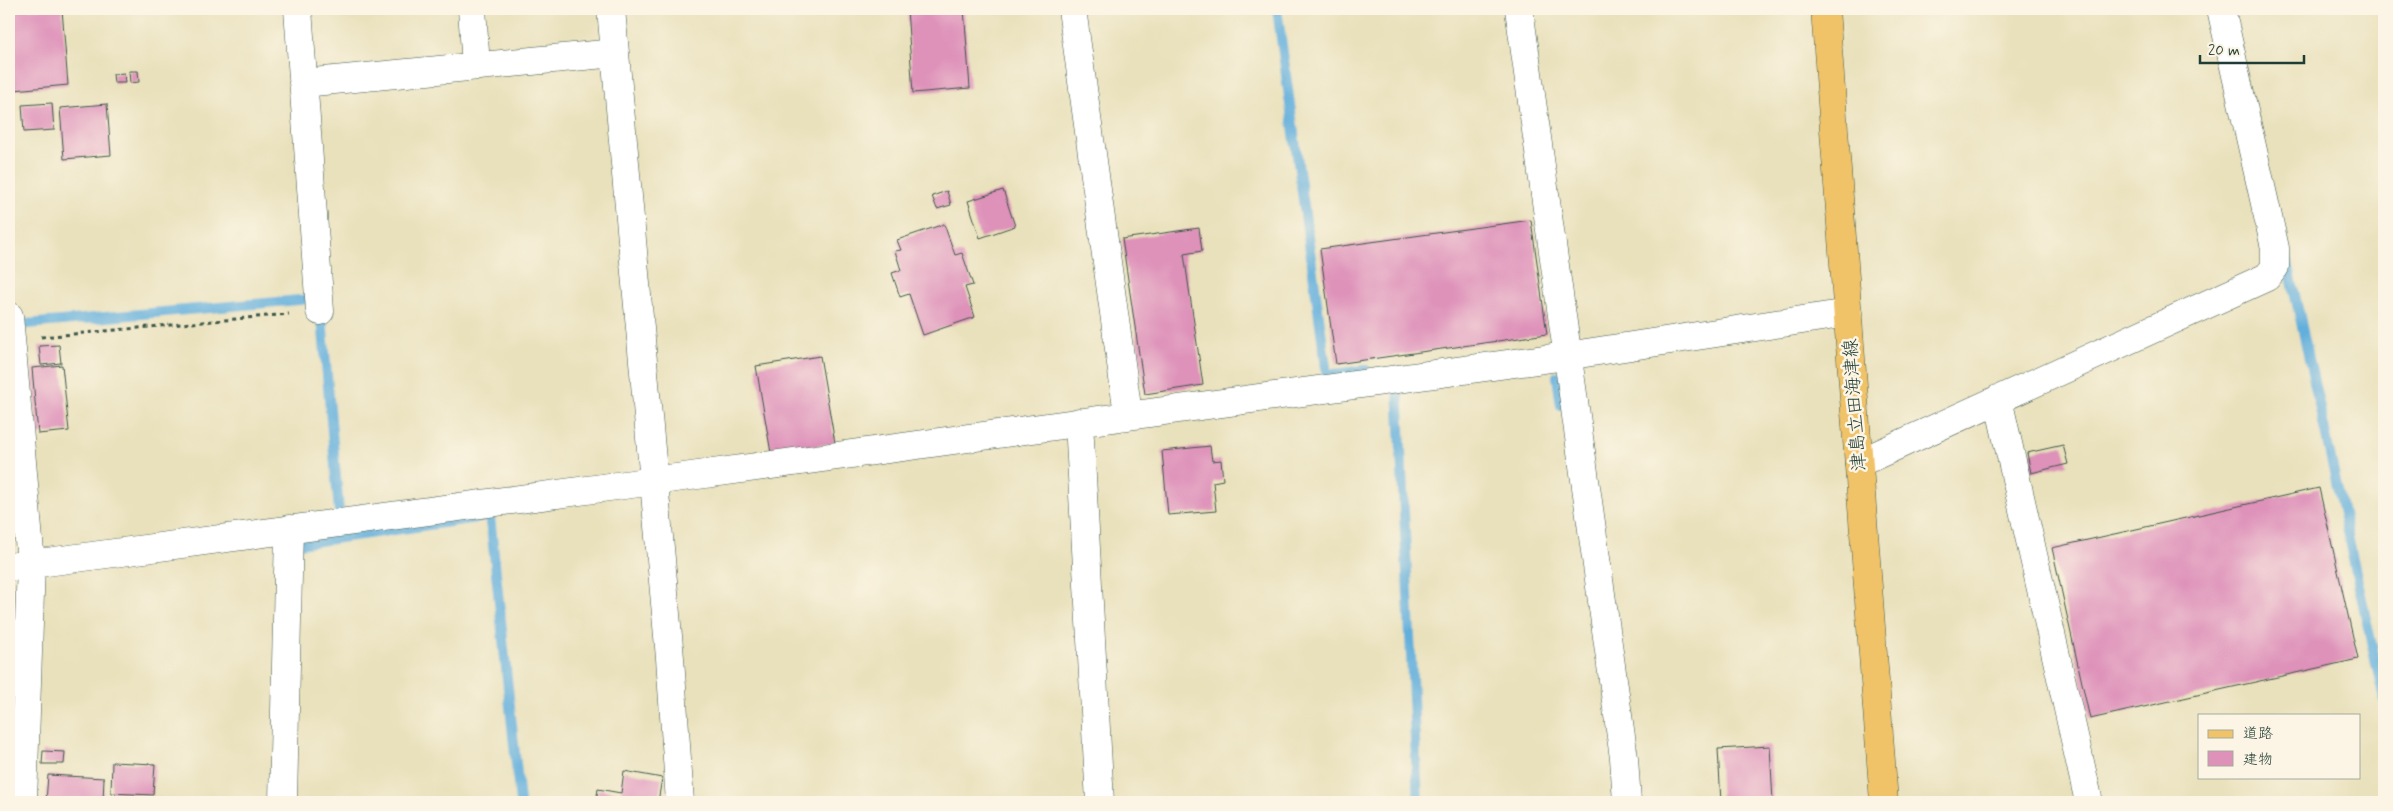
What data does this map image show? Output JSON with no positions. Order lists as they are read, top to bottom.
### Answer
{
  "streets": {
    "main road": ["津島立田海津線"]
  },
  "legend": ["道路", "建物"],
  "scale_bar": "20 m"
}
